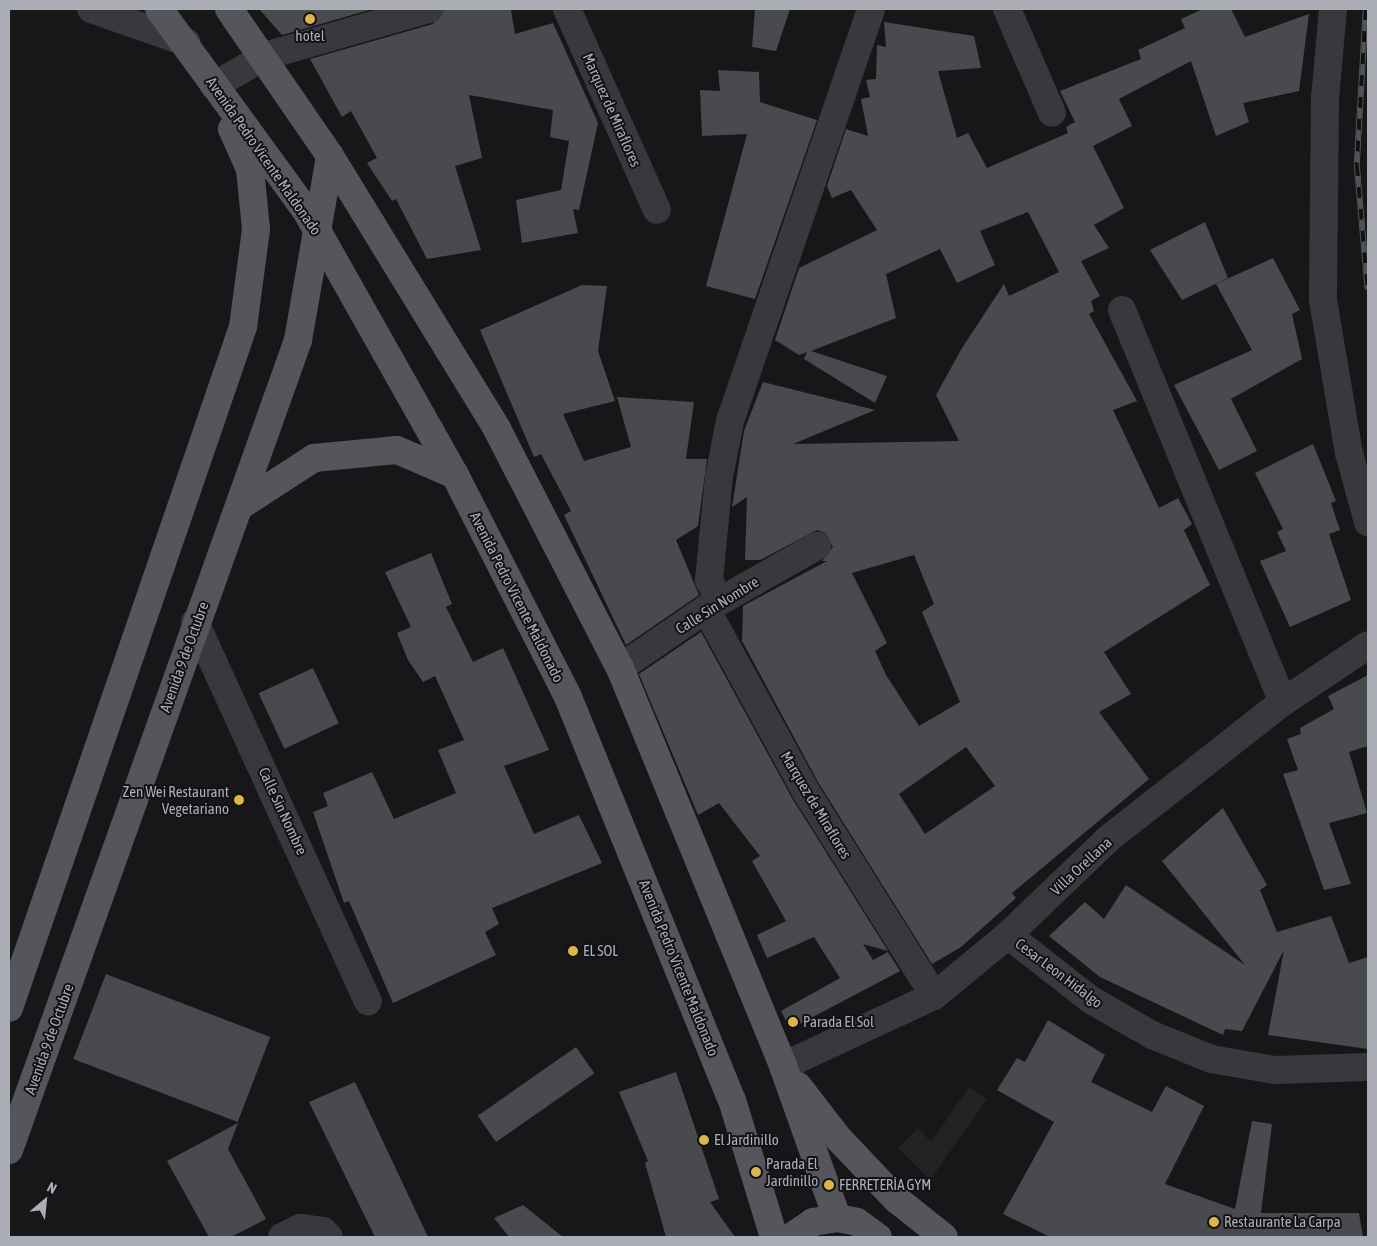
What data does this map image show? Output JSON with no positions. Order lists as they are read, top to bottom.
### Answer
{
  "streets": {
    "main road": ["Avenida Pedro Vicente Maldonado", "Avenida 9 de Octubre"],
    "street": [
      "Marquez de Miraflores",
      "Calle Sin Nombre",
      "Villa Orellana",
      "Cesar Leon Hidalgo"
    ]
  },
  "crossings": [
    ["Marquez de Miraflores", "Calle Sin Nombre"],
    ["Marquez de Miraflores", "Villa Orellana"],
    ["Avenida Pedro Vicente Maldonado", "Avenida 9 de Octubre"],
    ["Calle Sin Nombre", "Avenida 9 de Octubre"],
    ["Villa Orellana", "Cesar Leon Hidalgo"]
  ],
  "places": [
    "hotel",
    "Zen Wei Restaurant Vegetariano",
    "EL SOL",
    "Parada El Sol",
    "El Jardinillo",
    "Parada El Jardinillo",
    "FERRETERÍA GYM",
    "Restaurante La Carpa"
  ],
  "north": "top right"
}
